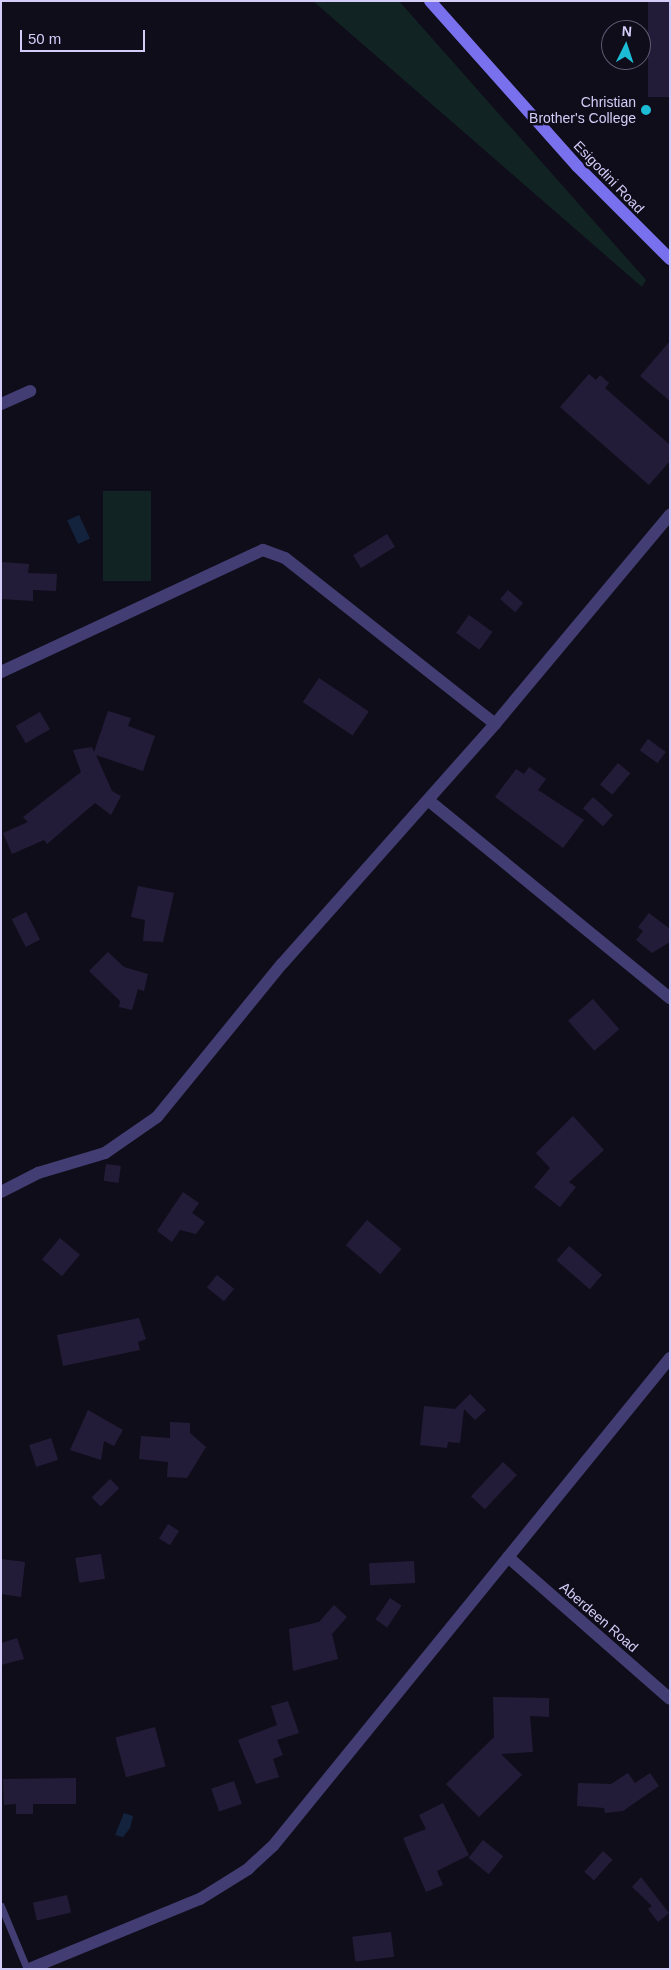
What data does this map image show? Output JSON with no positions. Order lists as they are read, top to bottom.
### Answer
{
  "streets": {
    "main road": ["Esigodini Road"],
    "street": ["Aberdeen Road"]
  },
  "places": ["Christian Brother's College"],
  "scale_bar": "50 m",
  "north": "top"
}
